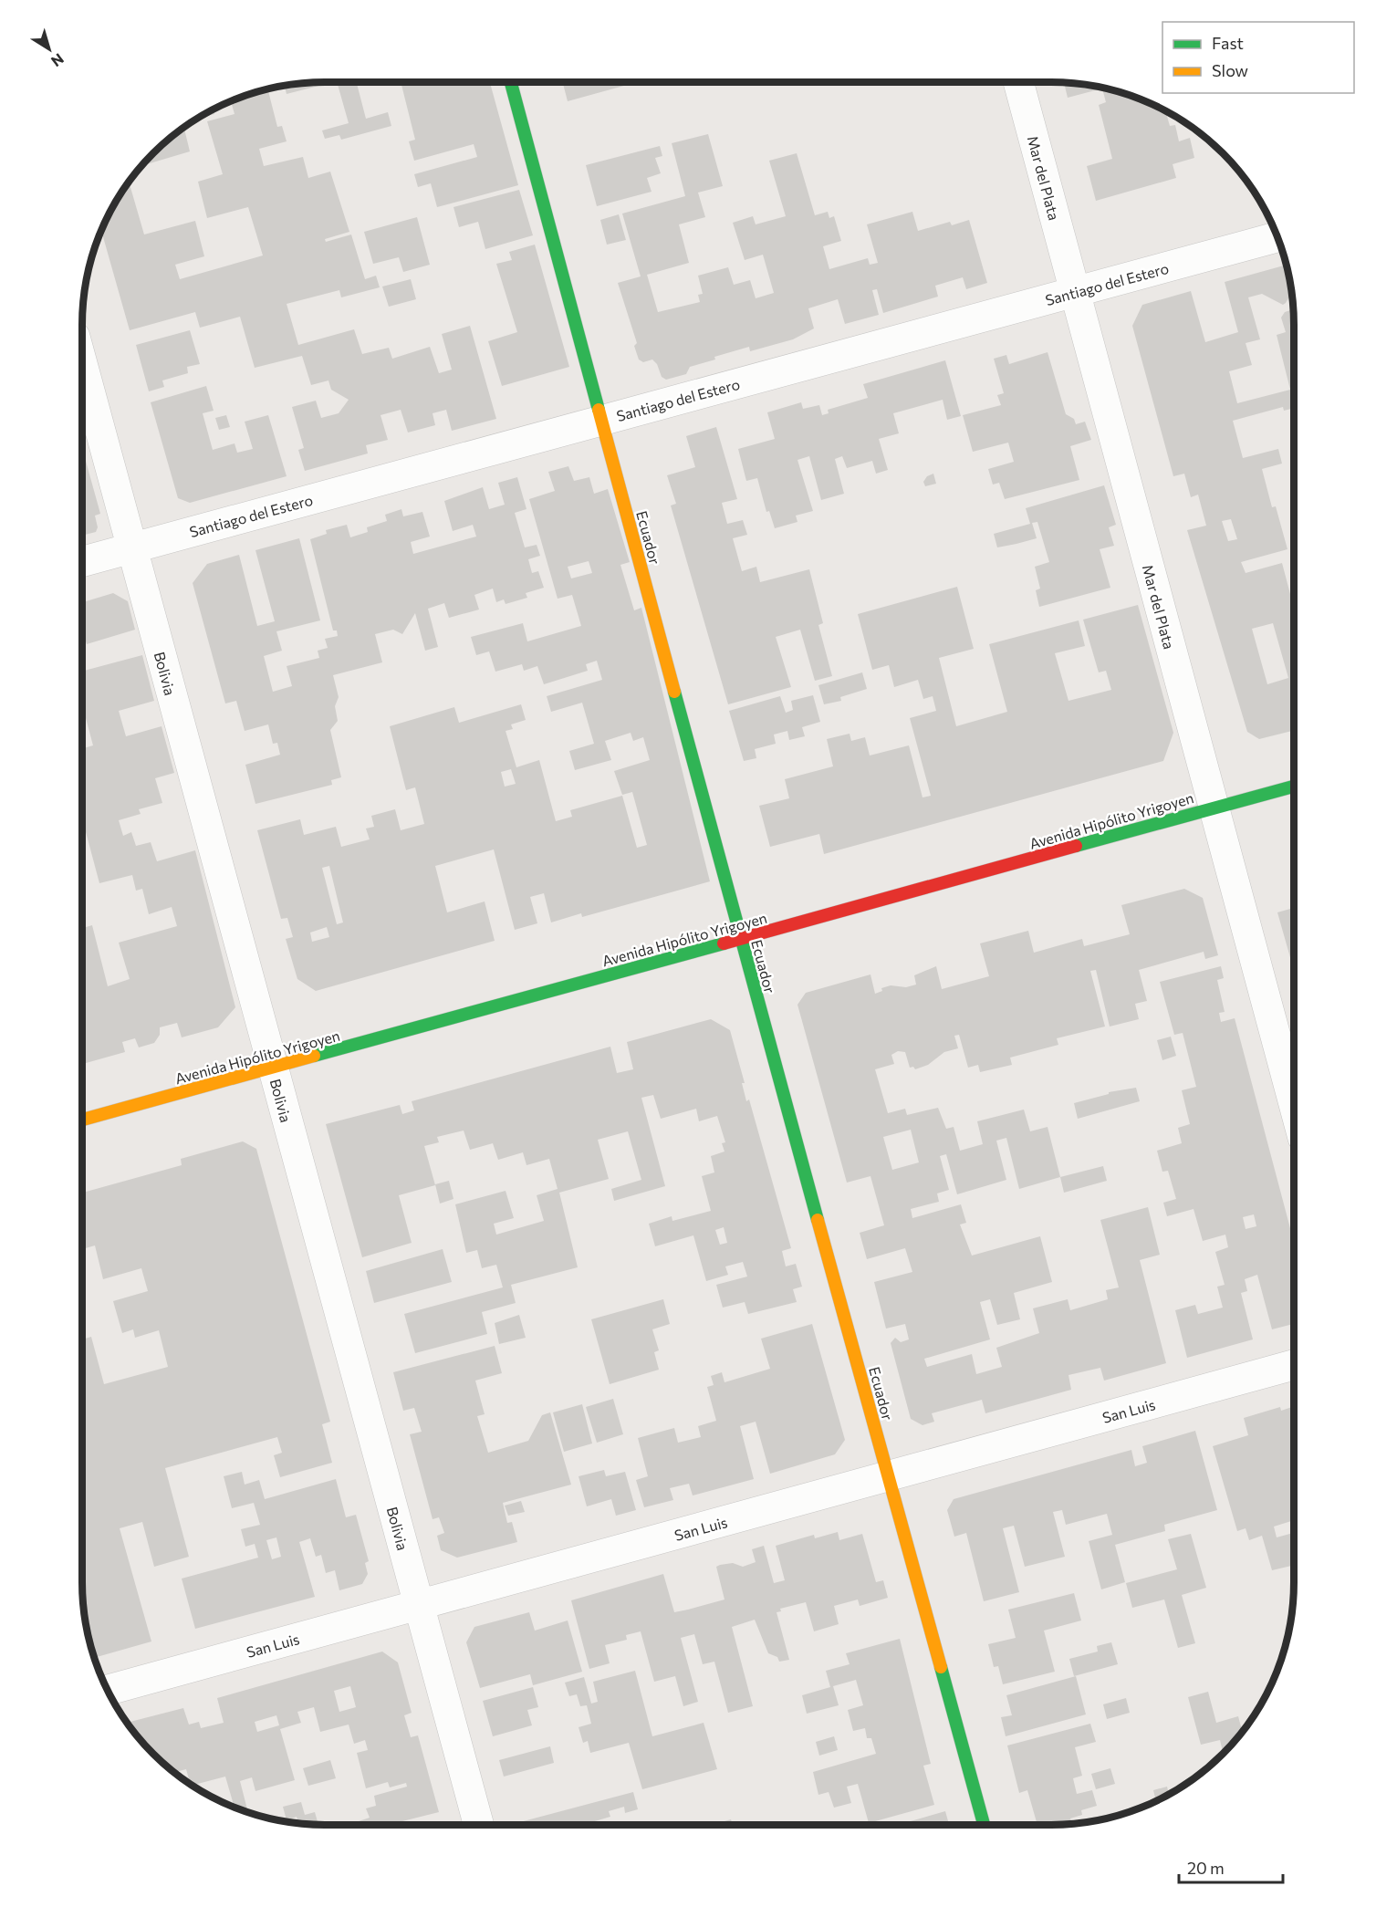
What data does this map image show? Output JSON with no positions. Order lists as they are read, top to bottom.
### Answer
{
  "streets": {
    "street": [
      "Mar del Plata",
      "Santiago del Estero",
      "Ecuador",
      "Bolivia",
      "Avenida Hipólito Yrigoyen",
      "San Luis"
    ]
  },
  "crossings": [
    ["Mar del Plata", "Santiago del Estero"],
    ["Mar del Plata", "Avenida Hipólito Yrigoyen"],
    ["Santiago del Estero", "Ecuador"],
    ["Santiago del Estero", "Bolivia"],
    ["Ecuador", "Avenida Hipólito Yrigoyen"],
    ["Ecuador", "San Luis"],
    ["Bolivia", "Avenida Hipólito Yrigoyen"],
    ["Bolivia", "San Luis"]
  ],
  "legend": ["Fast", "Slow"],
  "scale_bar": "20 m",
  "north": "bottom right"
}
